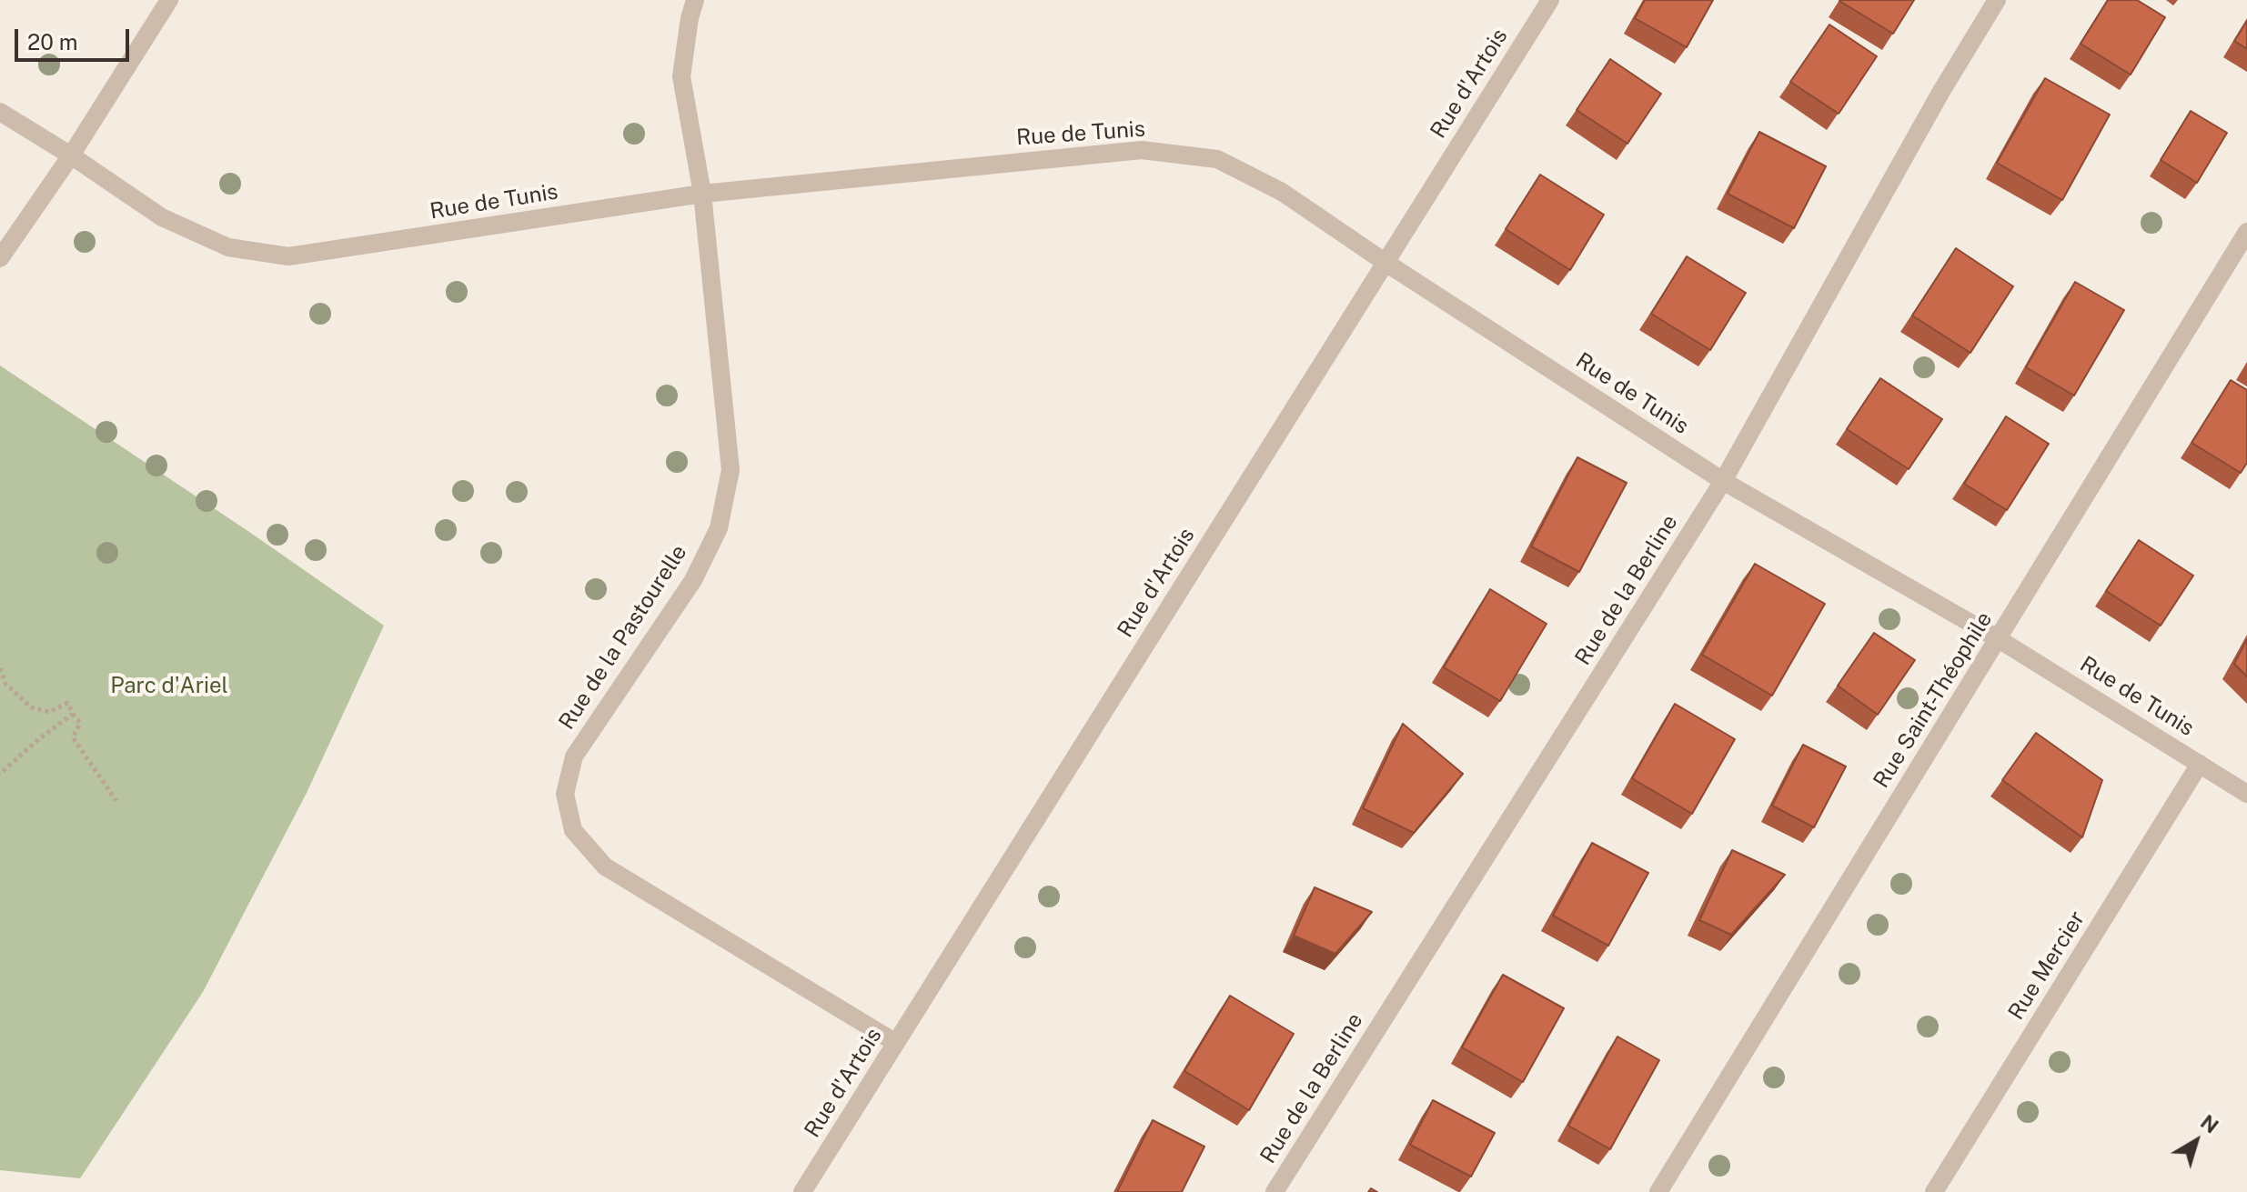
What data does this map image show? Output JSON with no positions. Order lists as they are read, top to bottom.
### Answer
{
  "streets": {
    "street": [
      "Rue d'Artois",
      "Rue de Tunis",
      "Rue de la Berline",
      "Rue de la Pastourelle",
      "Rue Saint-Théophile",
      "Rue Mercier"
    ]
  },
  "crossings": [
    ["Rue d'Artois", "Rue de Tunis"],
    ["Rue d'Artois", "Rue de la Pastourelle"],
    ["Rue de Tunis", "Rue de la Berline"],
    ["Rue de Tunis", "Rue de la Pastourelle"],
    ["Rue de Tunis", "Rue Saint-Théophile"],
    ["Rue de Tunis", "Rue Mercier"]
  ],
  "parks": ["Parc d'Ariel"],
  "scale_bar": "20 m",
  "north": "top right"
}
